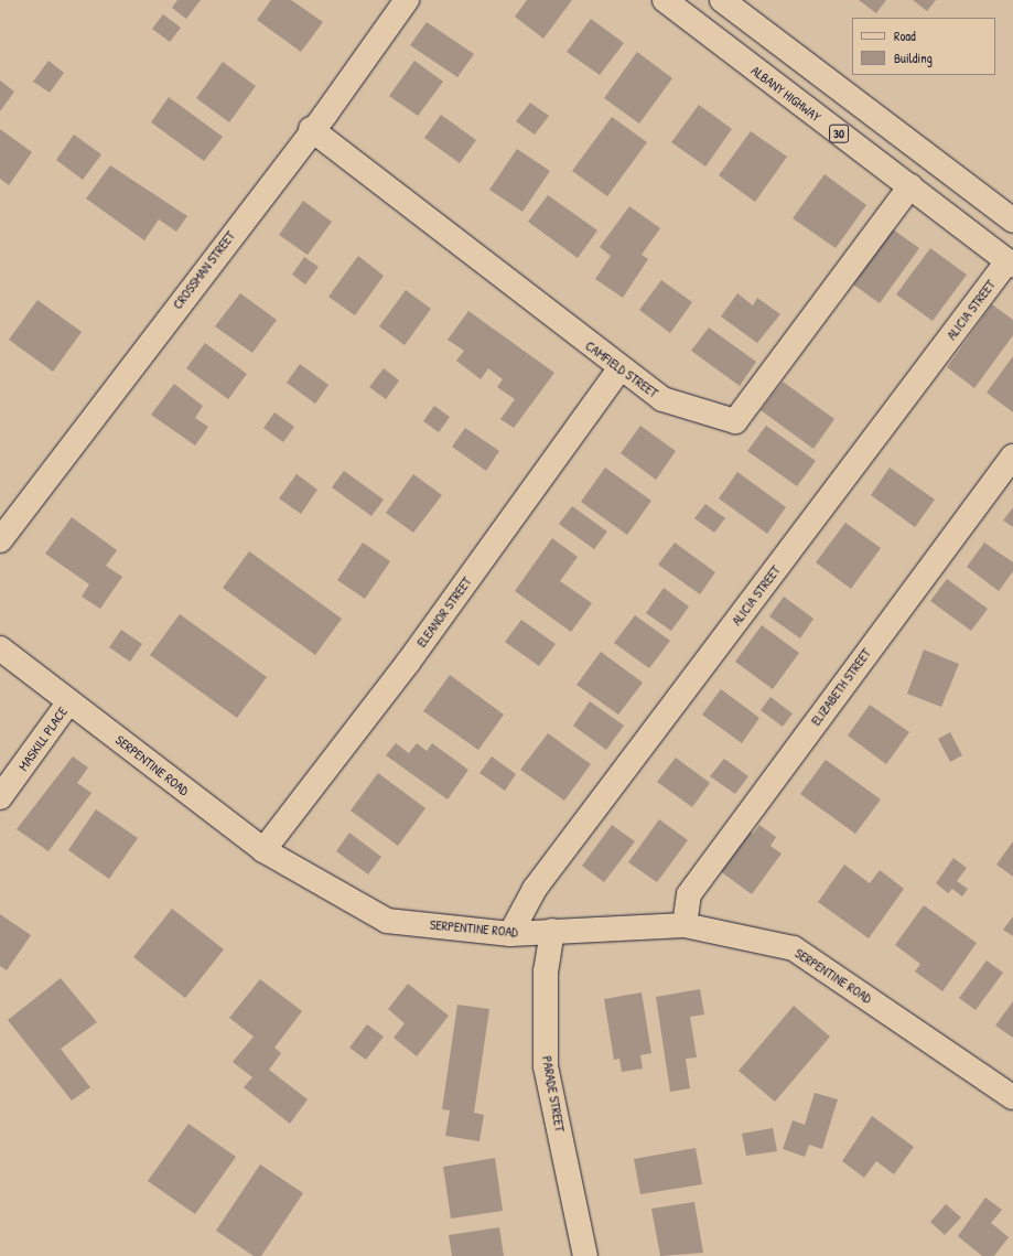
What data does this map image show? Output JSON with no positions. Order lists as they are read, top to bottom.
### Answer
{
  "streets": {
    "main road": [
      "ALBANY HIGHWAY",
      "30",
      "CROSSMAN STREET",
      "ALICIA STREET",
      "CAMFIELD STREET",
      "ELEANOR STREET",
      "ELIZABETH STREET",
      "MASKILL PLACE",
      "SERPENTINE ROAD",
      "PARADE STREET"
    ]
  },
  "crossings": [
    ["ALBANY HIGHWAY", "ALICIA STREET"],
    ["ALBANY HIGHWAY", "CAMFIELD STREET"],
    ["CROSSMAN STREET", "CAMFIELD STREET"],
    ["ALICIA STREET", "SERPENTINE ROAD"],
    ["CAMFIELD STREET", "ELEANOR STREET"],
    ["ELEANOR STREET", "SERPENTINE ROAD"],
    ["ELIZABETH STREET", "SERPENTINE ROAD"],
    ["MASKILL PLACE", "SERPENTINE ROAD"],
    ["SERPENTINE ROAD", "PARADE STREET"]
  ],
  "legend": ["Road", "Building"]
}
